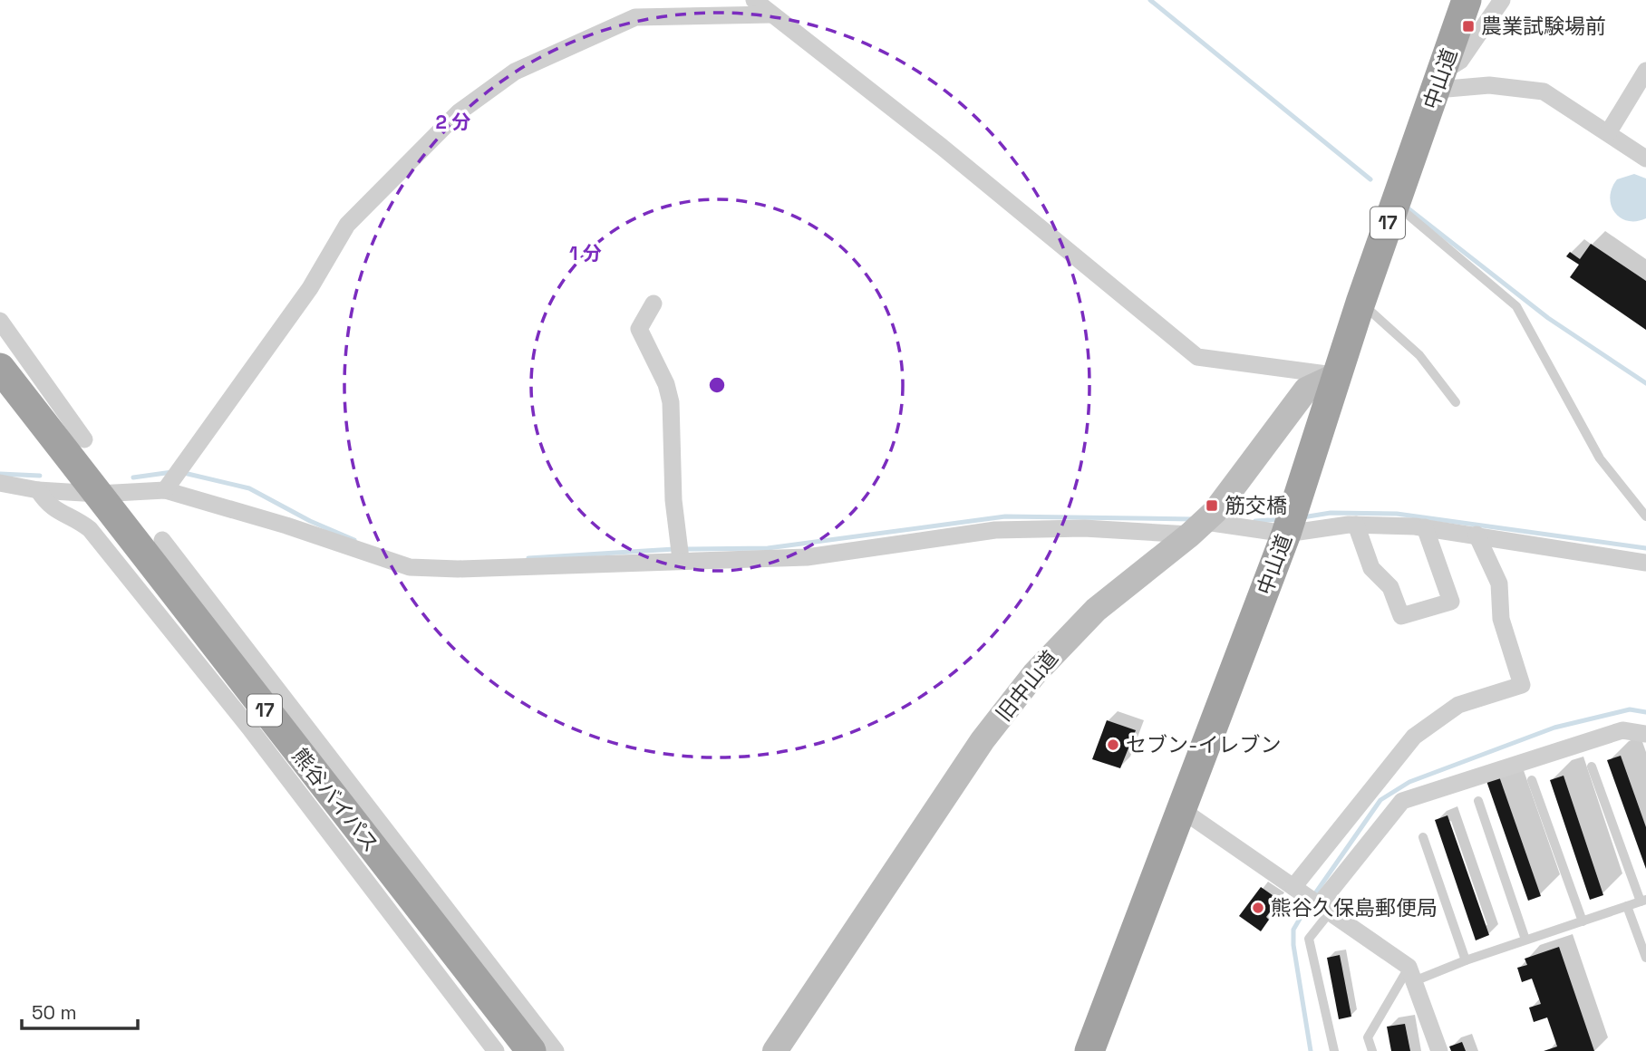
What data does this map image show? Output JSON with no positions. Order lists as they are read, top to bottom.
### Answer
{
  "streets": {
    "highway": ["中山道", "17", "熊谷バイパス"],
    "main road": ["旧中山道"]
  },
  "crossings": [
    ["中山道", "旧中山道"]
  ],
  "places": {
    "transit": ["農業試験場前", "筋交橋"],
    "other": ["セブン-イレブン", "熊谷久保島郵便局"]
  },
  "scale_bar": "50 m",
  "rings": ["2 分", "1 分"]
}
